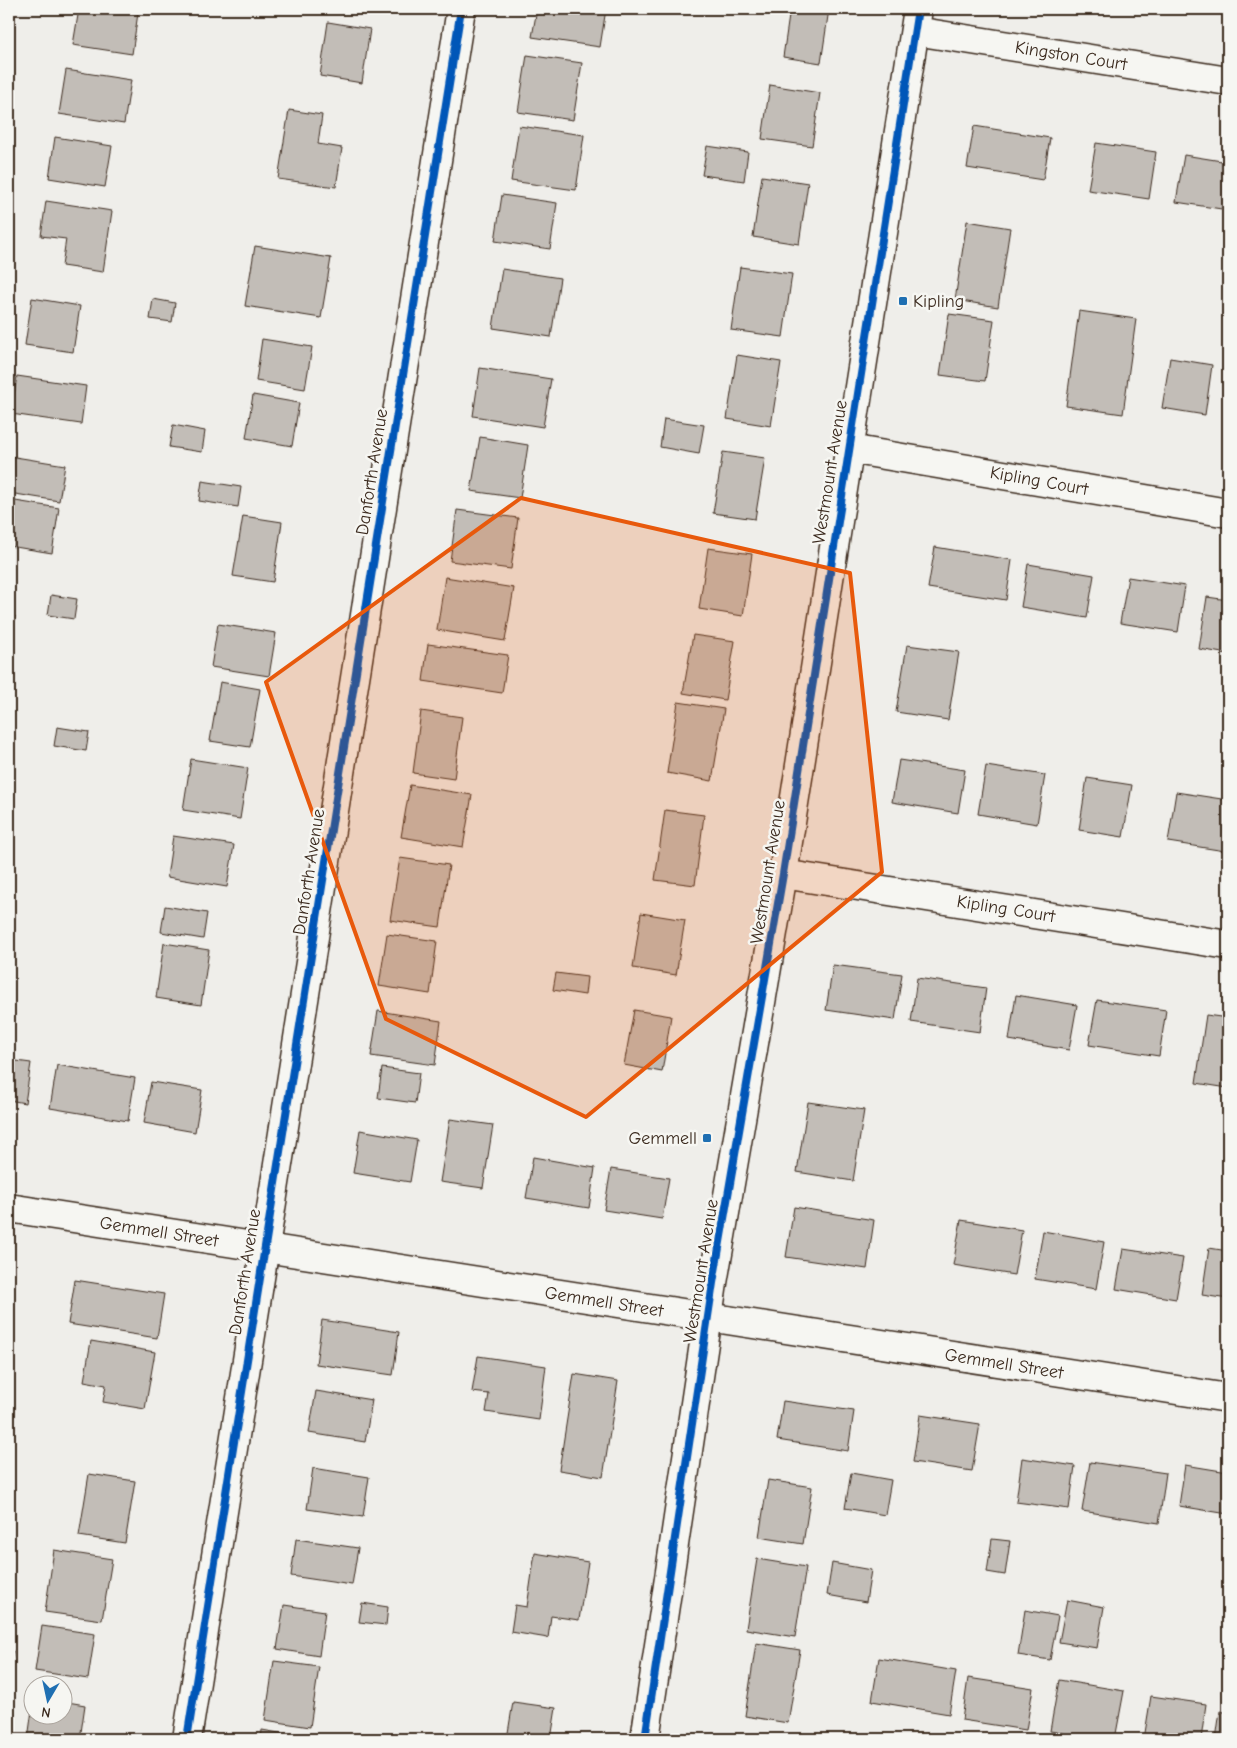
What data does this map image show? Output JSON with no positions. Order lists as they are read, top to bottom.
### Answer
{
  "streets": {
    "street": [
      "Kingston Court",
      "Danforth Avenue",
      "Westmount Avenue",
      "Kipling Court",
      "Gemmell Street"
    ]
  },
  "crossings": [
    ["Kingston Court", "Westmount Avenue"],
    ["Danforth Avenue", "Gemmell Street"],
    ["Westmount Avenue", "Kipling Court"],
    ["Westmount Avenue", "Gemmell Street"]
  ],
  "places": {
    "transit": ["Kipling", "Gemmell"]
  },
  "north": "bottom"
}
